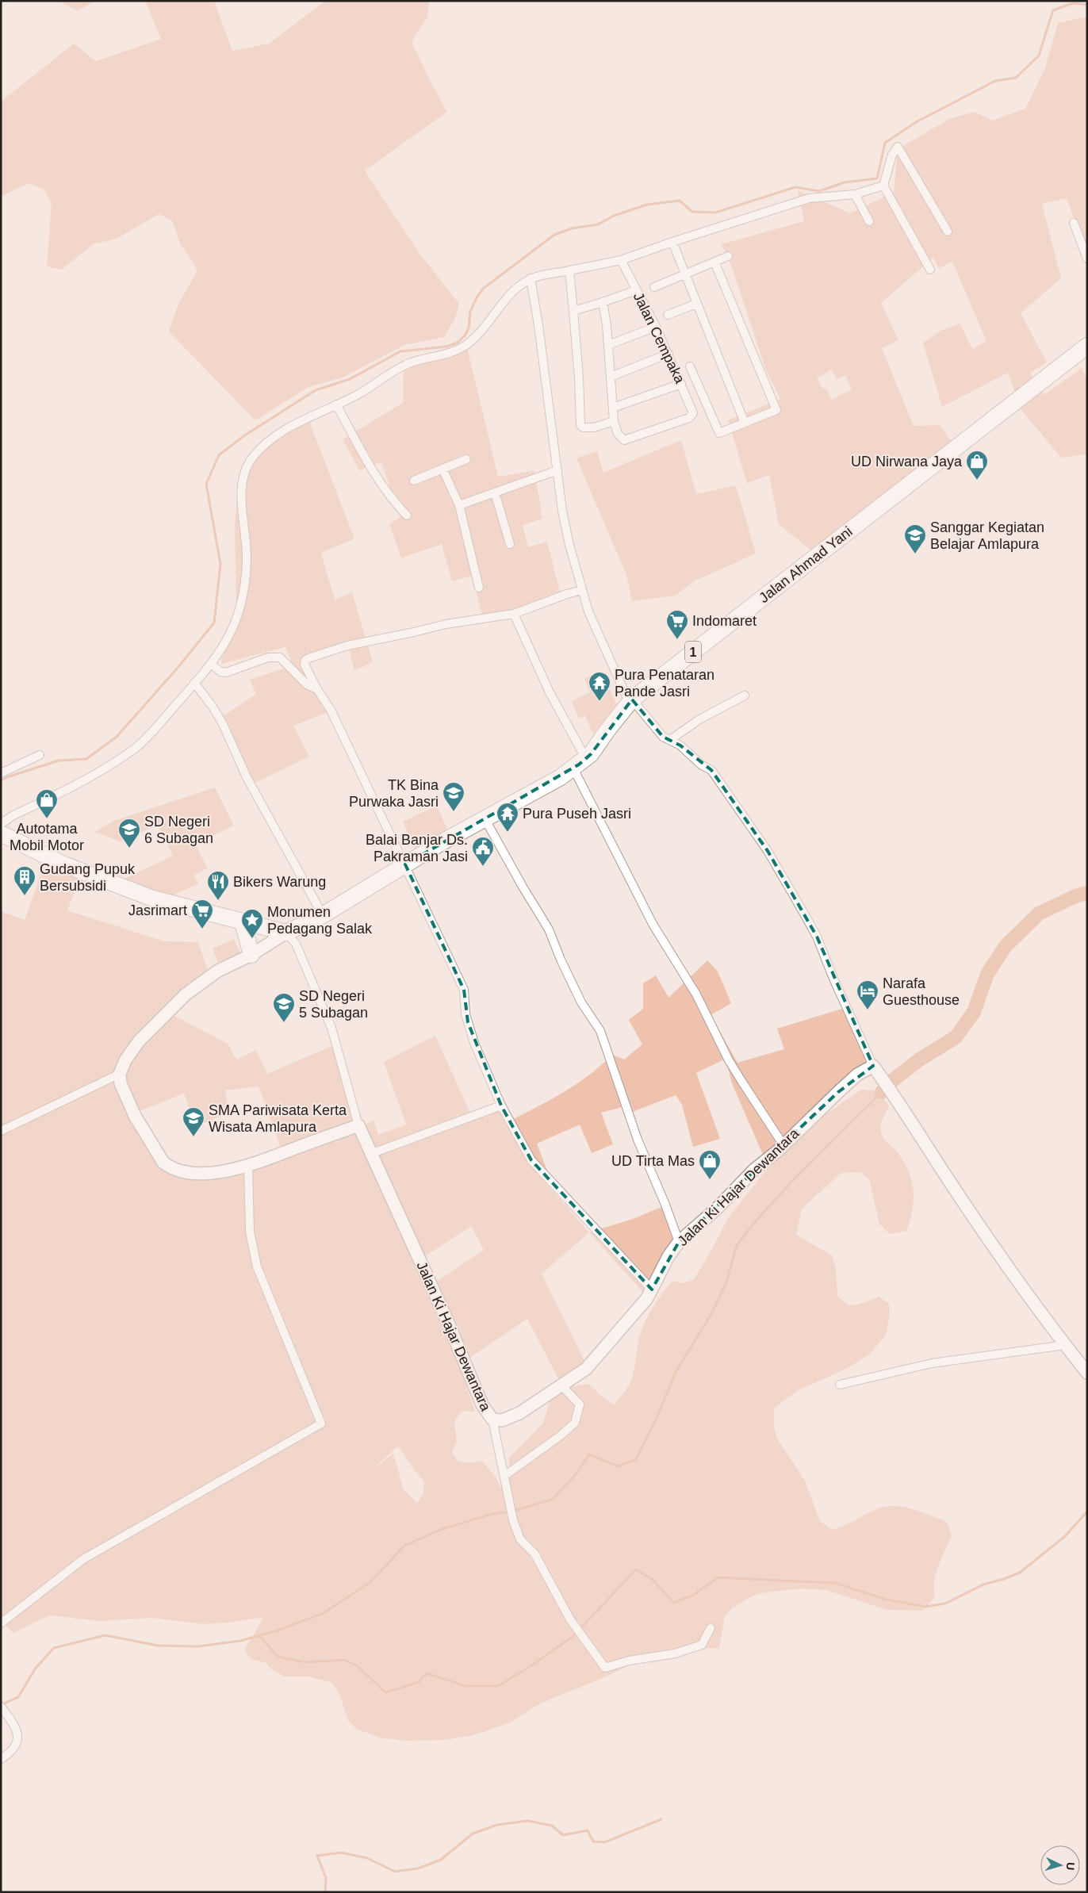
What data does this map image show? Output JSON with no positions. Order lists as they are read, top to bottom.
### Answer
{
  "streets": {
    "highway": ["Jalan Ahmad Yani", "1"],
    "street": ["Jalan Cempaka", "Jalan Ki Hajar Dewantara"]
  },
  "places": {
    "shop": ["UD Nirwana Jaya", "Autotama Mobil Motor", "UD Tirta Mas"],
    "school or university": [
      "Sanggar Kegiatan Belajar Amlapura",
      "TK Bina Purwaka Jasri",
      "SD Negeri 6 Subagan",
      "SD Negeri 5 Subagan",
      "SMA Pariwisata Kerta Wisata Amlapura"
    ],
    "supermarket": ["Indomaret", "Jasrimart"],
    "temple": ["Pura Penataran Pande Jasri", "Pura Puseh Jasri"],
    "public building": ["Balai Banjar Ds. Pakraman Jasi"],
    "building": ["Gudang Pupuk Bersubsidi"],
    "restaurant": ["Bikers Warung"],
    "place": ["Monumen Pedagang Salak"],
    "hotel": ["Narafa Guesthouse"]
  },
  "north": "right"
}
